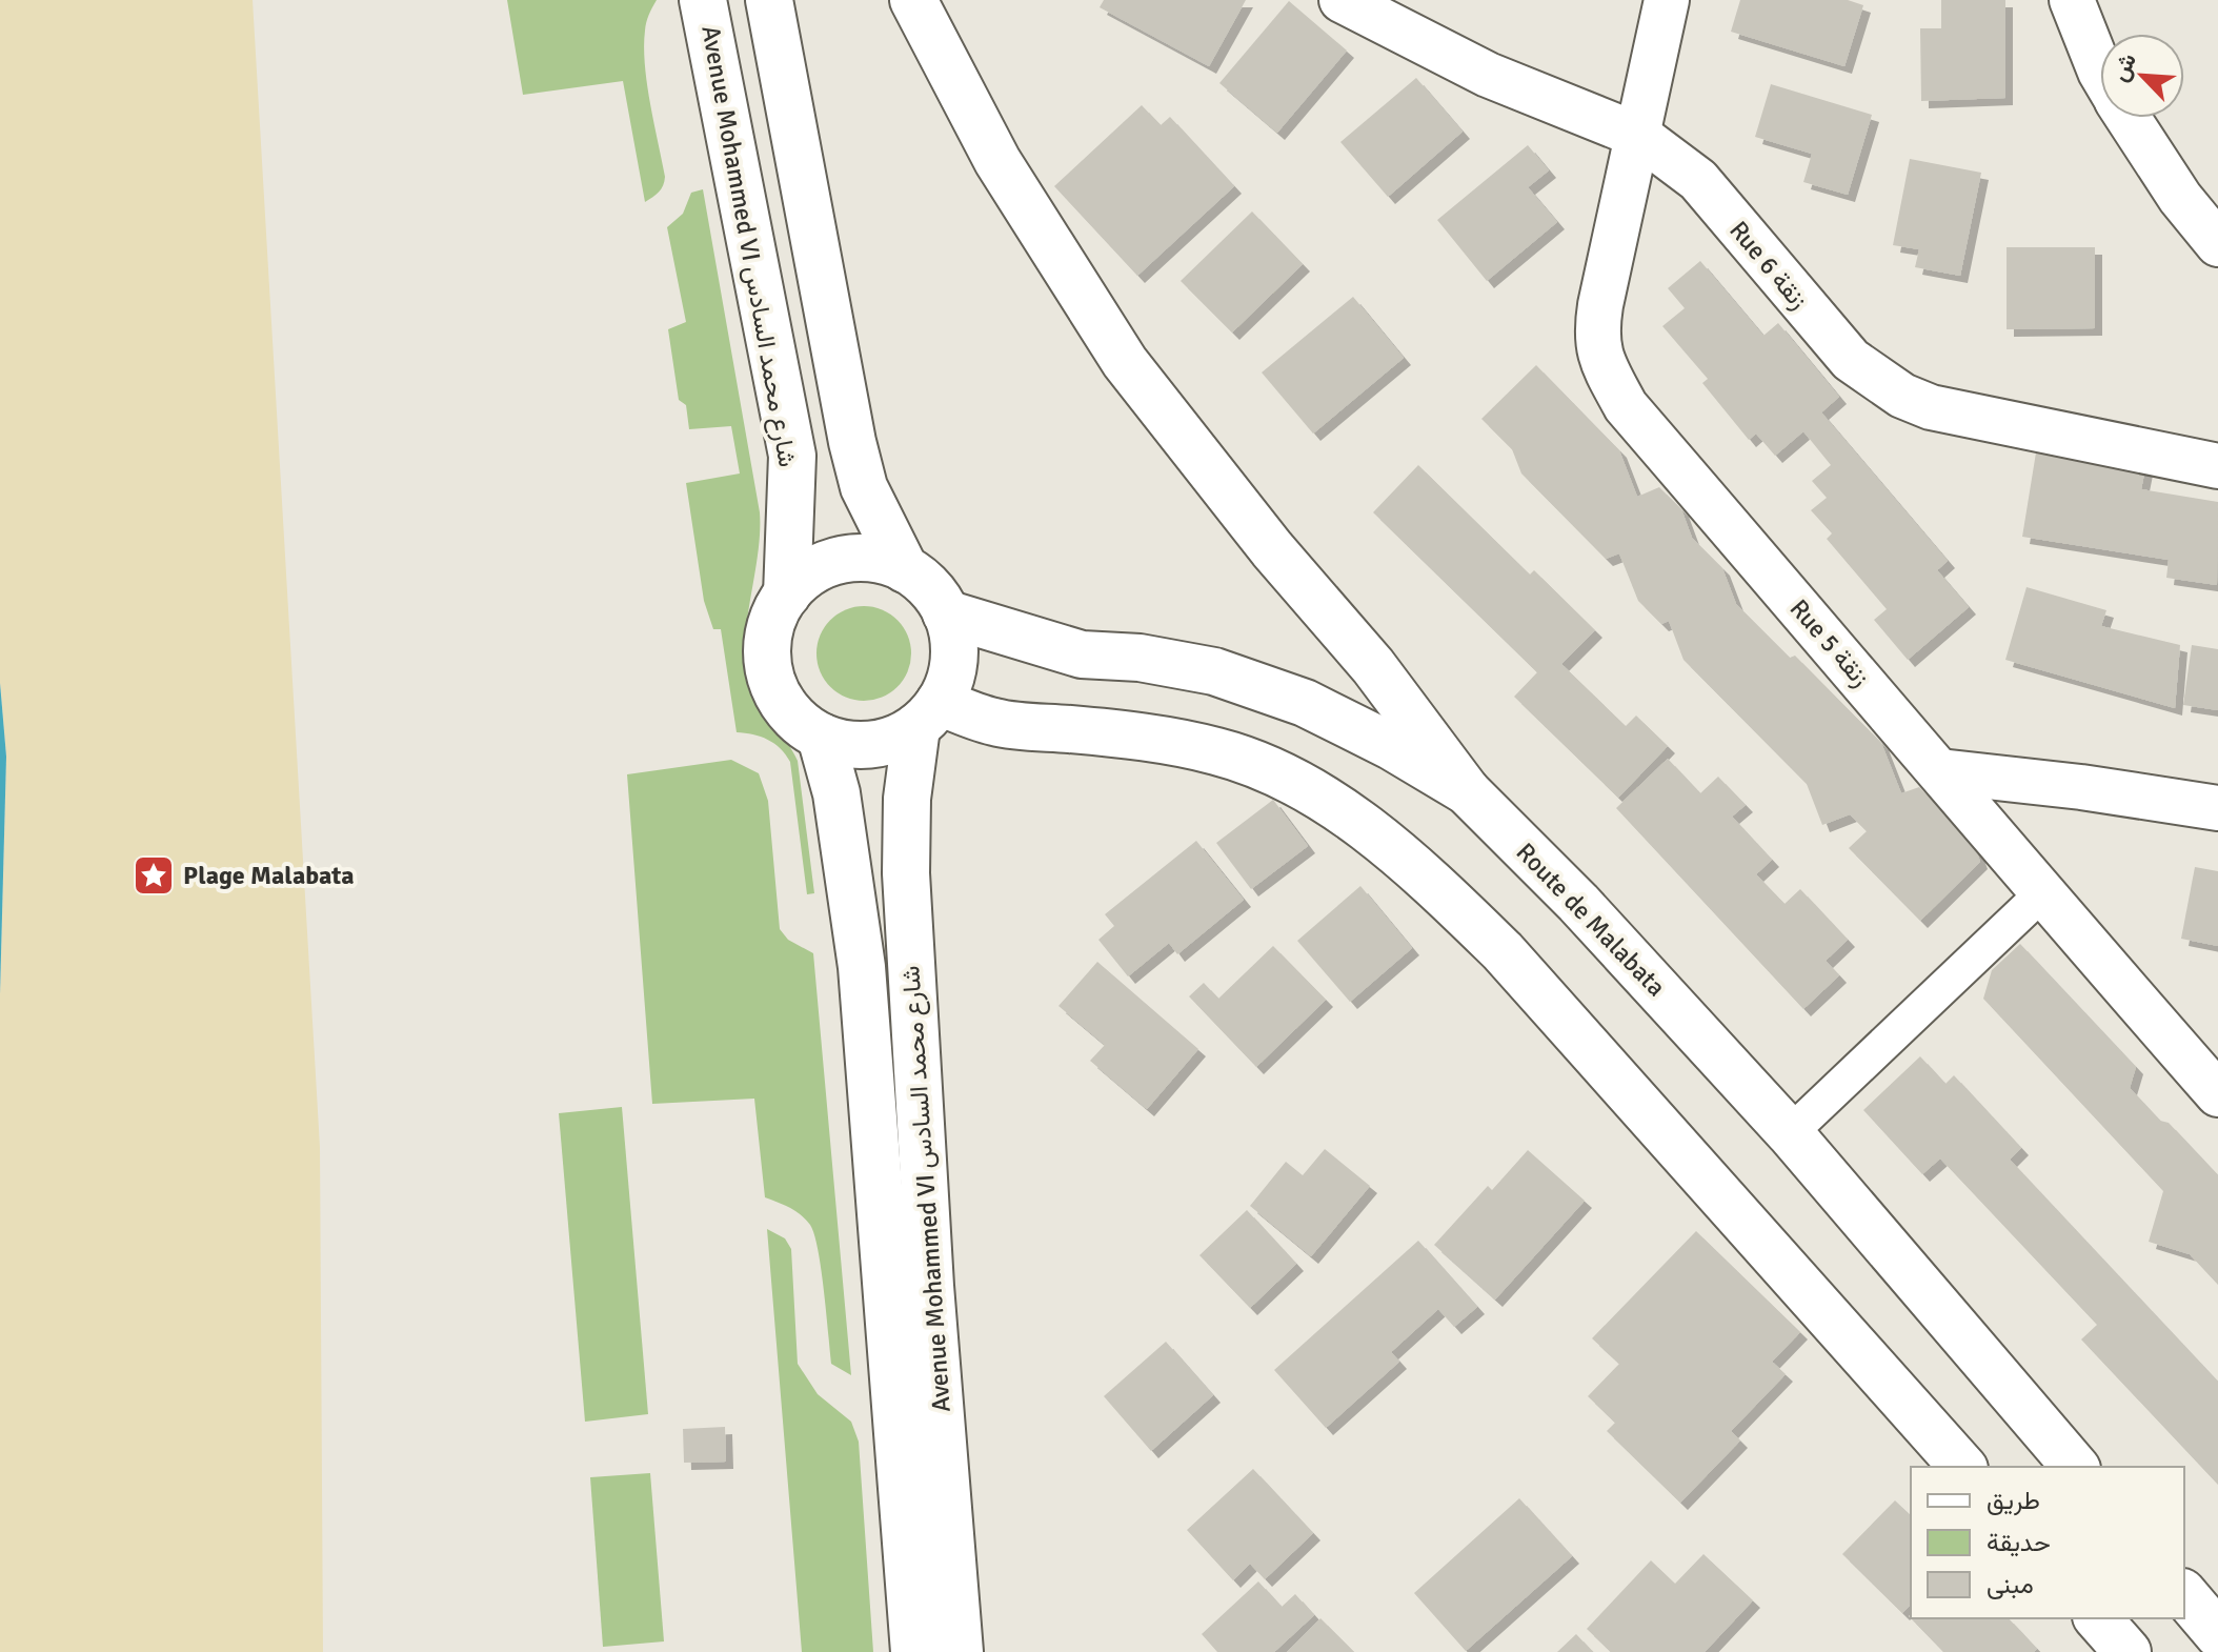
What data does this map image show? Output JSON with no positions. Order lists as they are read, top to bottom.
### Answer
{
  "streets": {
    "main road": ["Avenue Mohammed VI شارع محمد السادس", "Route de Malabata"],
    "street": ["Rue 6 زنقة", "Rue 5 زنقة"]
  },
  "crossings": [
    ["Avenue Mohammed VI شارع محمد السادس", "Route de Malabata"],
    ["Rue 6 زنقة", "Rue 5 زنقة"]
  ],
  "places": {
    "place": ["Plage Malabata"]
  },
  "legend": ["طريق", "حديقة", "مبنى"],
  "north": "top left"
}
